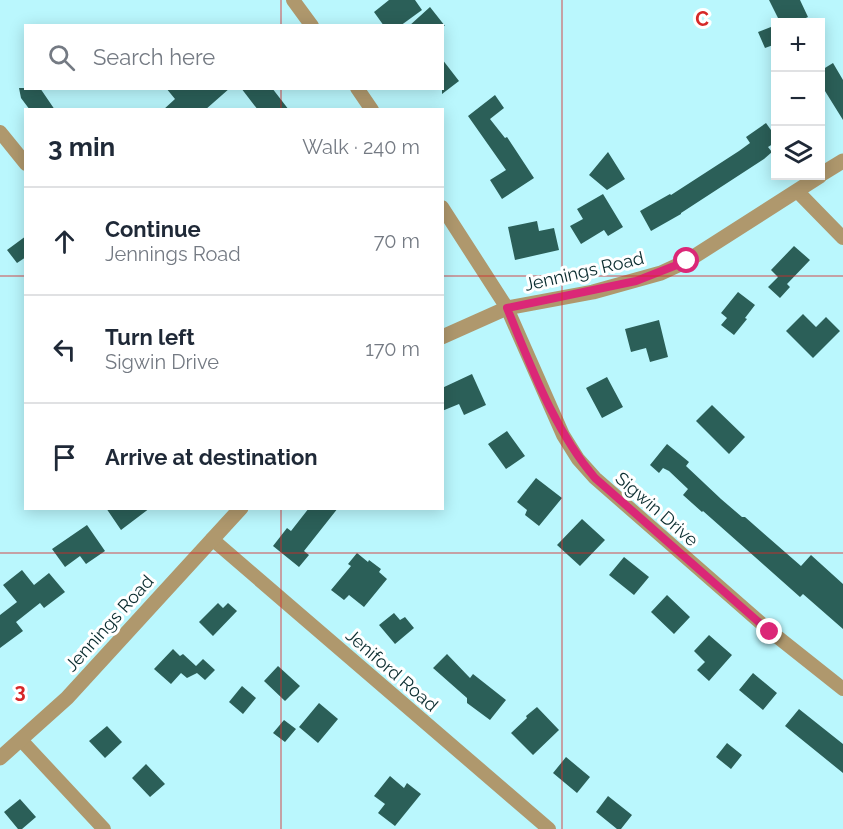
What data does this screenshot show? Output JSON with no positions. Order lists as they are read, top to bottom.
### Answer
{
  "streets": {
    "street": ["Jennings Road", "Sigwin Drive", "Jeniford Road"]
  },
  "crossings": [
    ["Jennings Road", "Sigwin Drive"],
    ["Jennings Road", "Jeniford Road"]
  ],
  "page": {
    "map_buttons": ["+", "−"],
    "search": "Search here",
    "heading": ["3 min", "Walk · 240 m"],
    "list": [
      ["Continue", "Jennings Road", "70 m"],
      ["Turn left", "Sigwin Drive", "170 m"],
      "Arrive at destination"
    ]
  },
  "grid": {
    "columns": ["C"],
    "rows": ["3"]
  }
}
